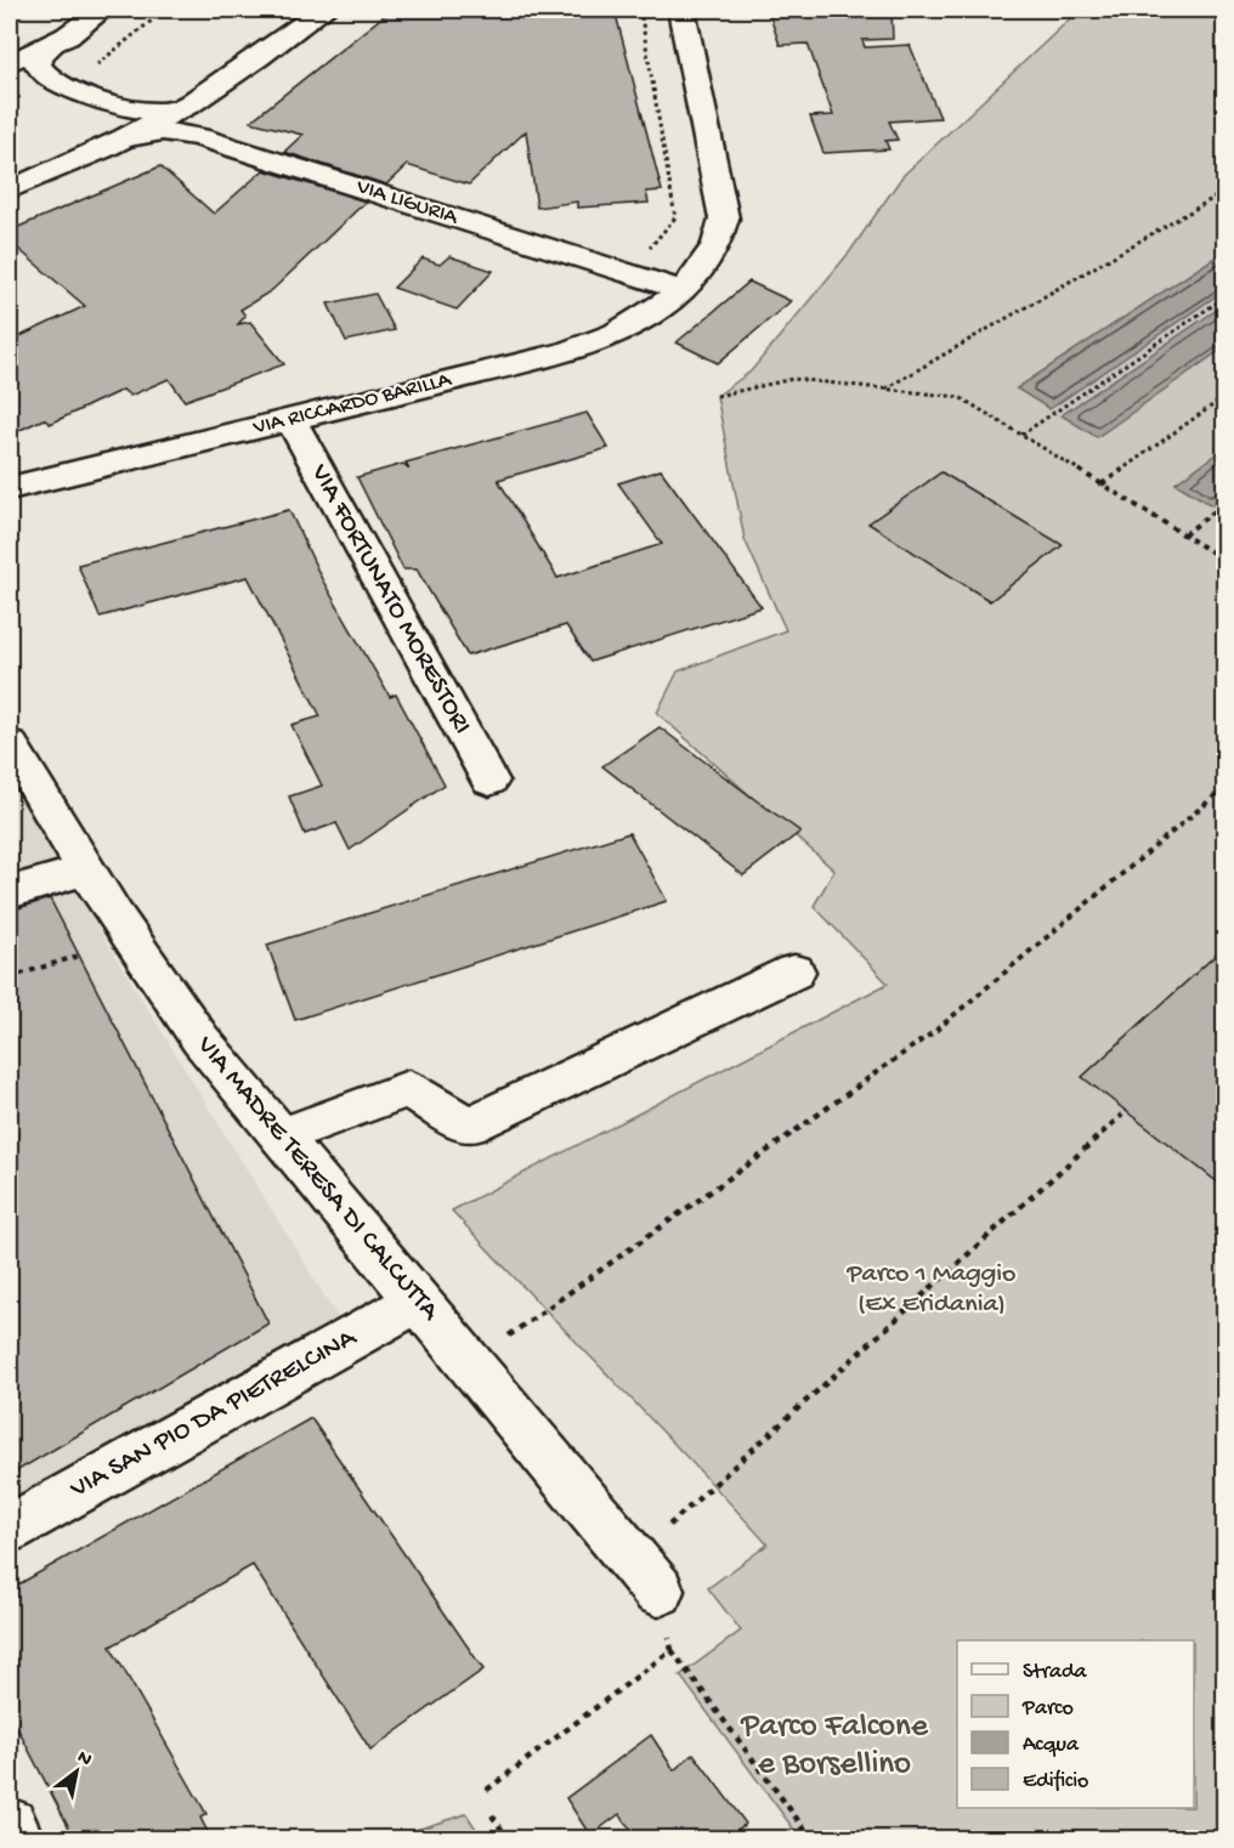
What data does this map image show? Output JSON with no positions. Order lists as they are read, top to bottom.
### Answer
{
  "streets": {
    "street": [
      "VIA LIGURIA",
      "VIA RICCARDO BARILLA",
      "VIA FORTUNATO MORESTORI",
      "VIA MADRE TERESA DI CALCUTTA",
      "VIA SAN PIO DA PIETRELCINA"
    ]
  },
  "crossings": [
    ["VIA LIGURIA", "VIA RICCARDO BARILLA"],
    ["VIA RICCARDO BARILLA", "VIA FORTUNATO MORESTORI"],
    ["VIA MADRE TERESA DI CALCUTTA", "VIA SAN PIO DA PIETRELCINA"]
  ],
  "parks": ["Parco 1 Maggio (Ex Eridania)", "Parco Falcone e Borsellino"],
  "legend": [
    "Strada",
    "Parco",
    "Acqua",
    "Edificio"
  ],
  "north": "top right"
}
